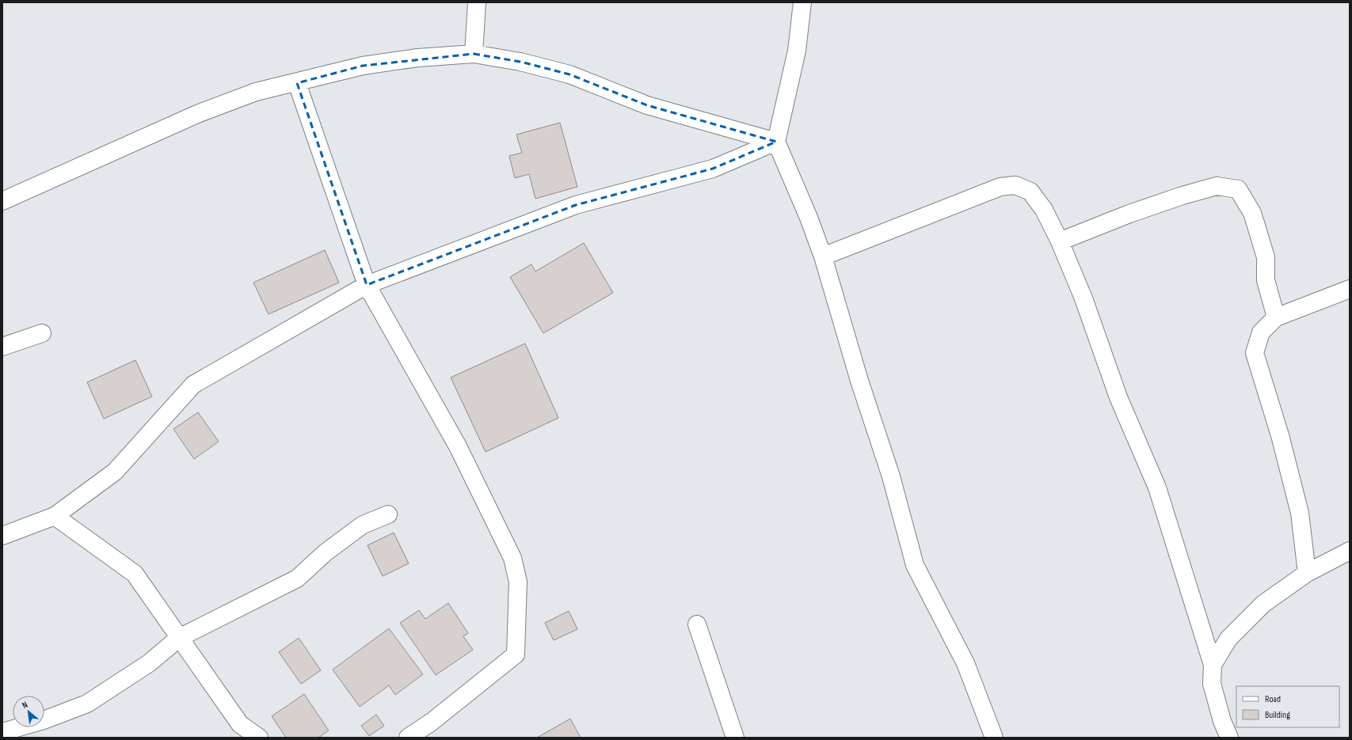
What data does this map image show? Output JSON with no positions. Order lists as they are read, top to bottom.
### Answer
{
  "legend": ["Road", "Building"],
  "north": "top left"
}
